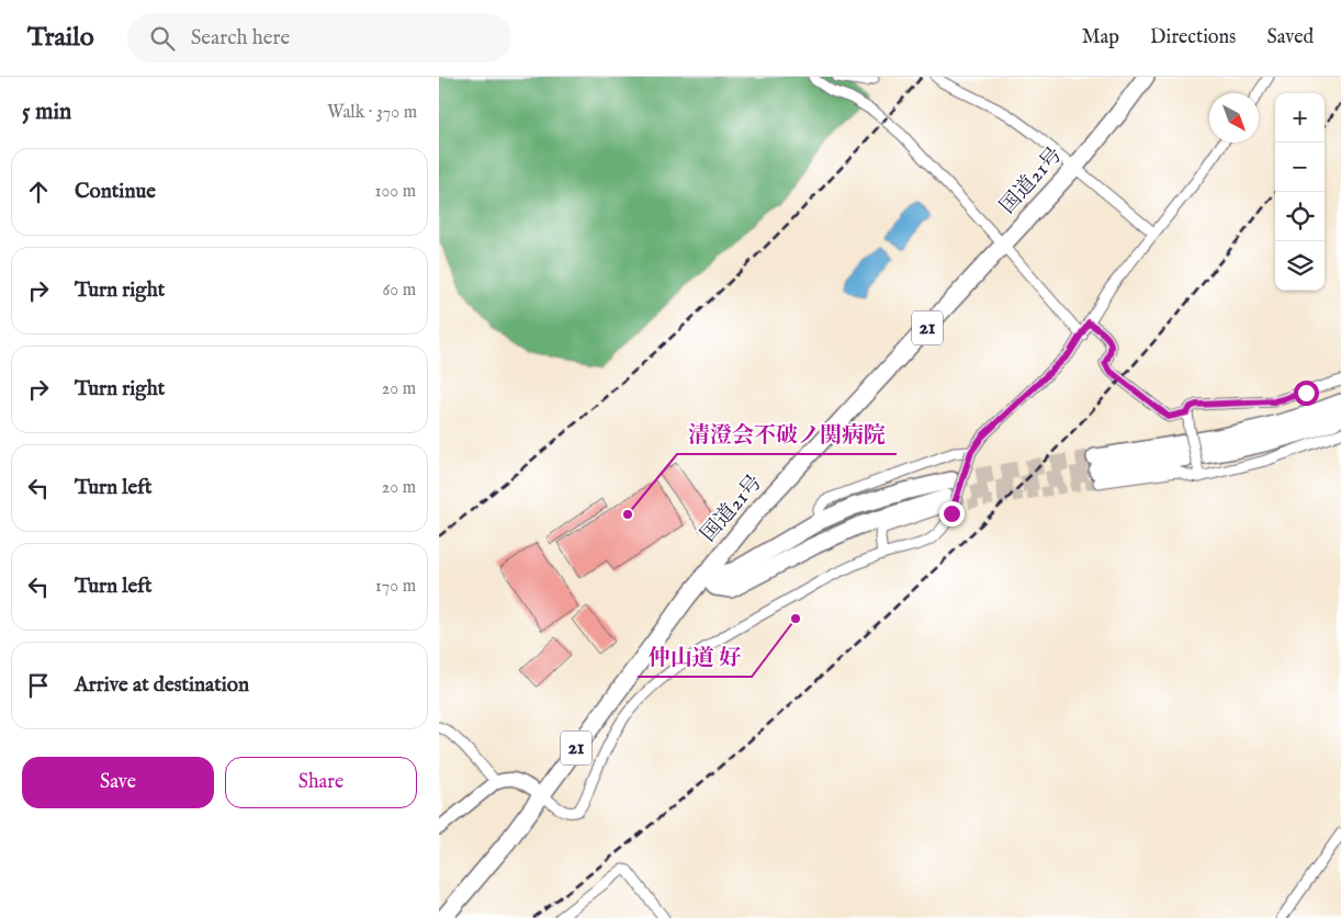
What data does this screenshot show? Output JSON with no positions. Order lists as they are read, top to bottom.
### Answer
{
  "streets": {
    "highway": ["国道21号", "21"]
  },
  "places": ["清澄会不破ノ関病院", "仲山道 好"],
  "north": "bottom right",
  "page": {
    "header": "Trailo",
    "search": "Search here",
    "nav": ["Map", "Directions", "Saved"],
    "heading": ["5 min", "Walk · 370 m"],
    "map_buttons": ["+", "−"],
    "list": [
      ["Continue", "100 m"],
      ["Turn right", "60 m"],
      ["Turn right", "20 m"],
      ["Turn left", "20 m"],
      ["Turn left", "170 m"],
      "Arrive at destination"
    ],
    "buttons": ["Save", "Share"]
  }
}
